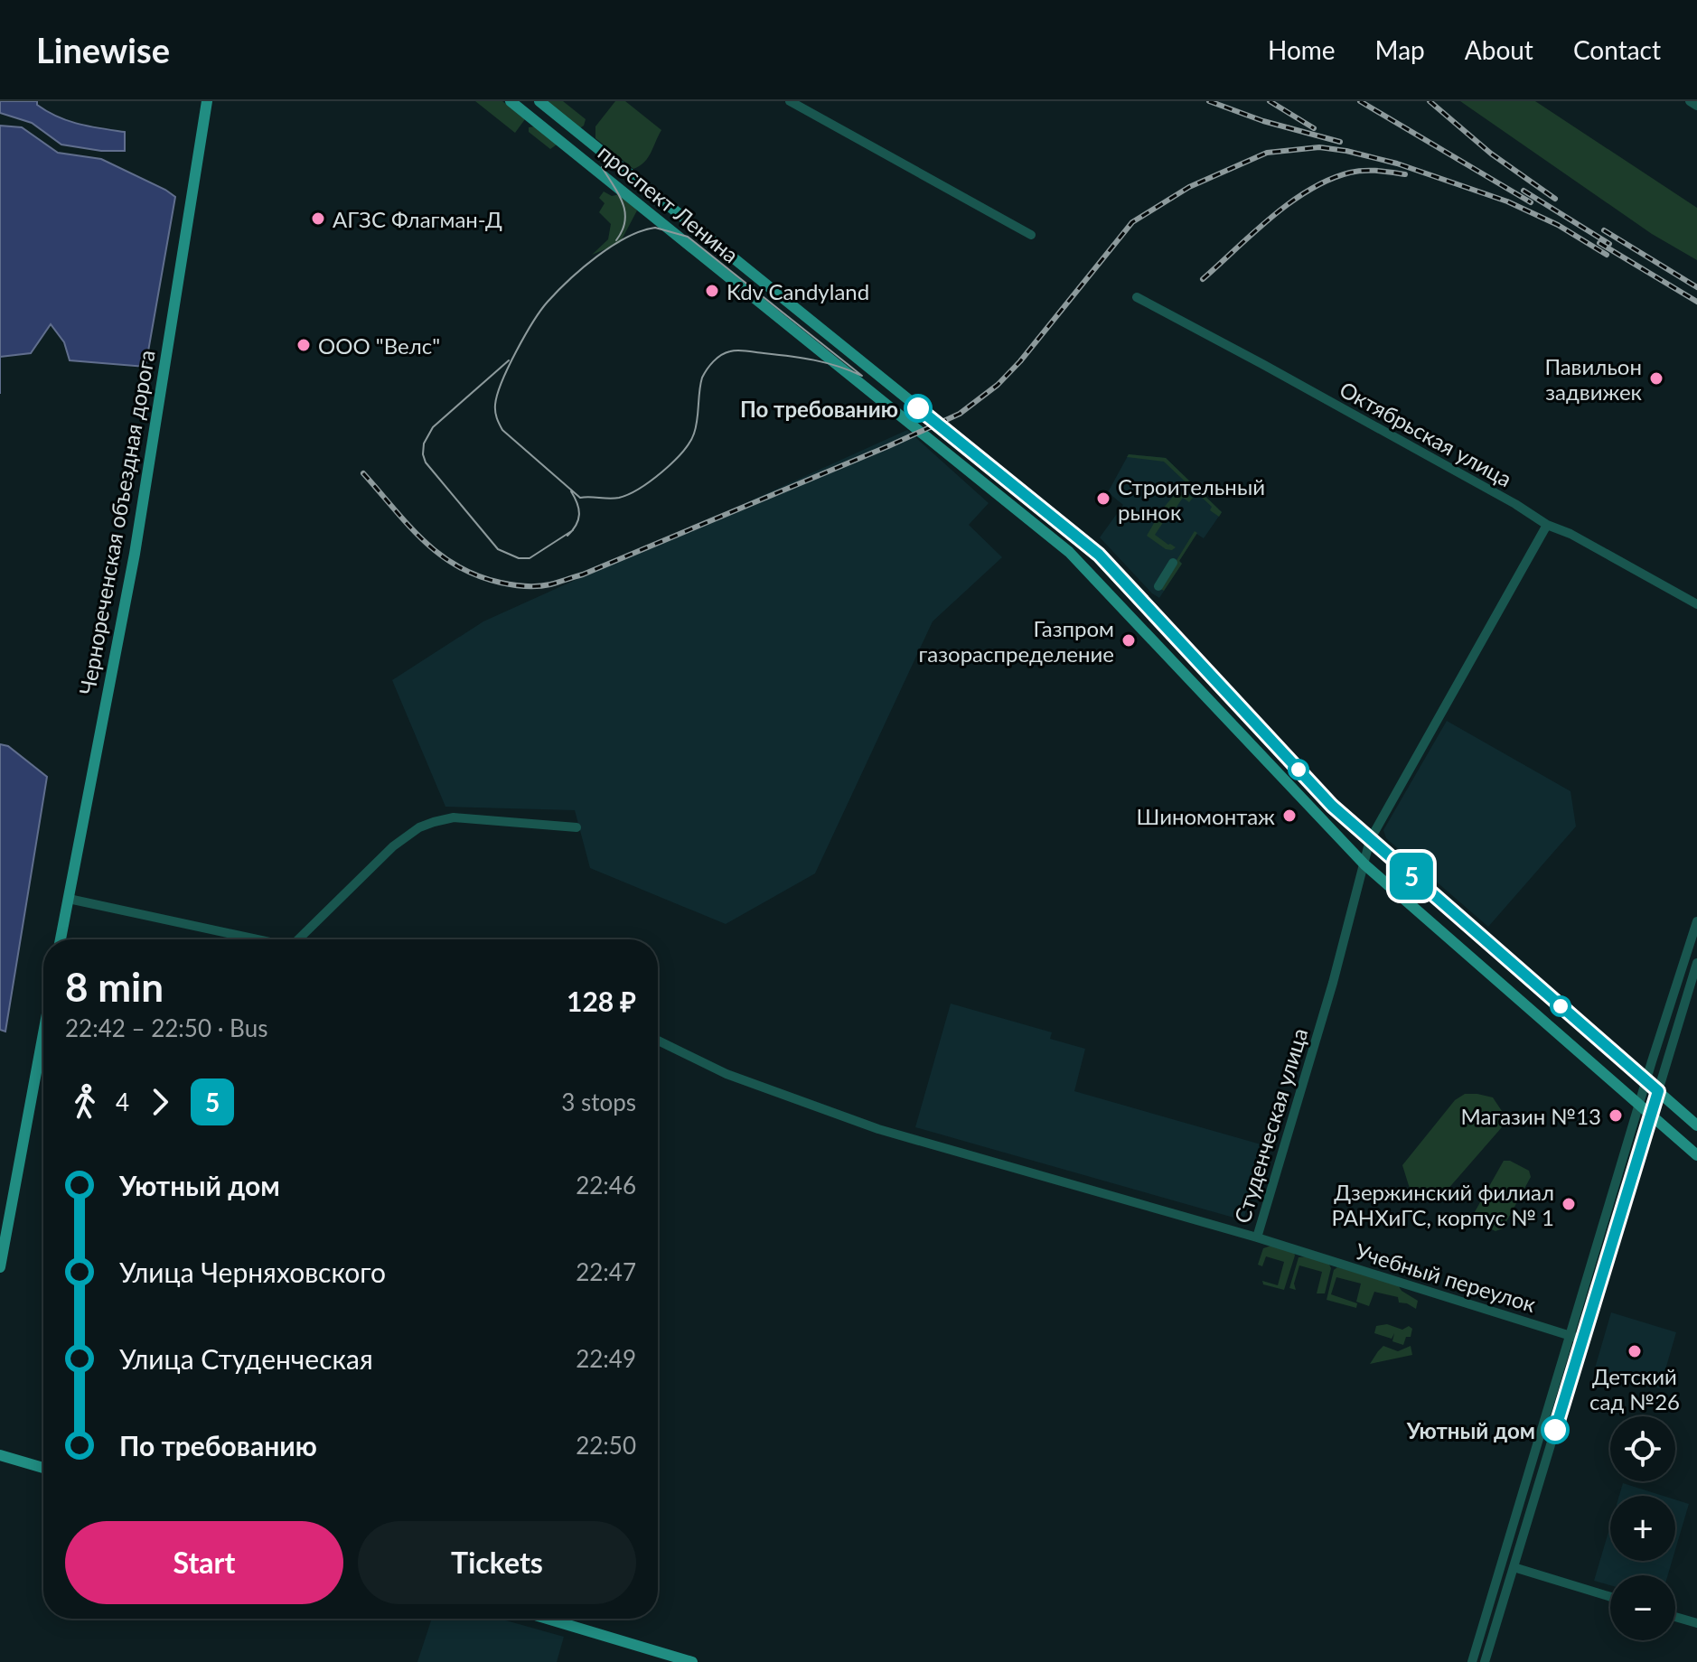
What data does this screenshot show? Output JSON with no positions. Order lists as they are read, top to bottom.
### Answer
{
  "streets": {
    "main road": ["проспект Ленина", "Чернореченская объездная дорога"],
    "street": ["Октябрьская улица", "Студенческая улица", "Учебный переулок"]
  },
  "crossings": [
    ["проспект Ленина", "Студенческая улица"],
    ["Октябрьская улица", "Студенческая улица"],
    ["Студенческая улица", "Учебный переулок"]
  ],
  "places": [
    "АГЗС Флагман-Д",
    "Kdv Candyland",
    "ООО \"Велс\"",
    "Павильон задвижек",
    "По требованию",
    "Строительный рынок",
    "Газпром газораспределение",
    "Шиномонтаж",
    "Магазин №13",
    "Дзержинский филиал РАНХиГС, корпус № 1",
    "Детский сад №26",
    "Уютный дом"
  ],
  "lines": ["bus line 5"],
  "page": {
    "header": "Linewise",
    "nav": [
      "Home",
      "Map",
      "About",
      "Contact"
    ],
    "on_map": "5",
    "heading": ["8 min", "22:42 – 22:50 · Bus", "128 ₽"],
    "legs": ["4", "5", "3 stops"],
    "list": [
      {
        "name": "Уютный дом",
        "value": "22:46"
      },
      {
        "name": "Улица Черняховского",
        "value": "22:47"
      },
      {
        "name": "Улица Студенческая",
        "value": "22:49"
      },
      {
        "name": "По требованию",
        "value": "22:50"
      }
    ],
    "map_buttons": ["+", "−"],
    "buttons": ["Start", "Tickets"]
  }
}
